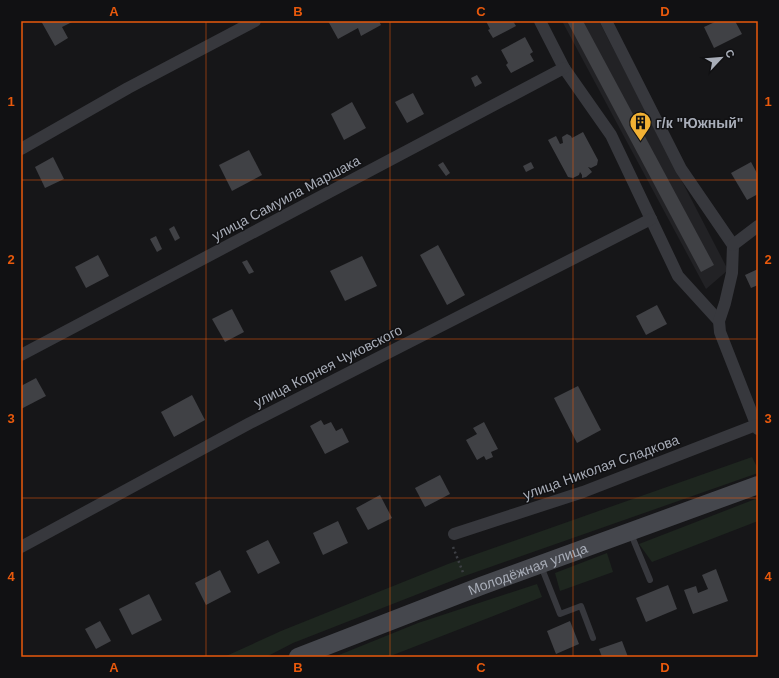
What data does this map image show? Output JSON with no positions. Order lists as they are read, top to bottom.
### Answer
{
  "streets": {
    "street": [
      "улица Самуила Маршака",
      "улица Корнея Чуковского",
      "улица Николая Сладкова",
      "Молодёжная улица"
    ]
  },
  "places": {
    "building": ["г/к \"Южный\""]
  },
  "north": "top right",
  "grid": {
    "columns": [
      "A",
      "B",
      "C",
      "D"
    ],
    "rows": [
      "1",
      "2",
      "3",
      "4"
    ]
  }
}
